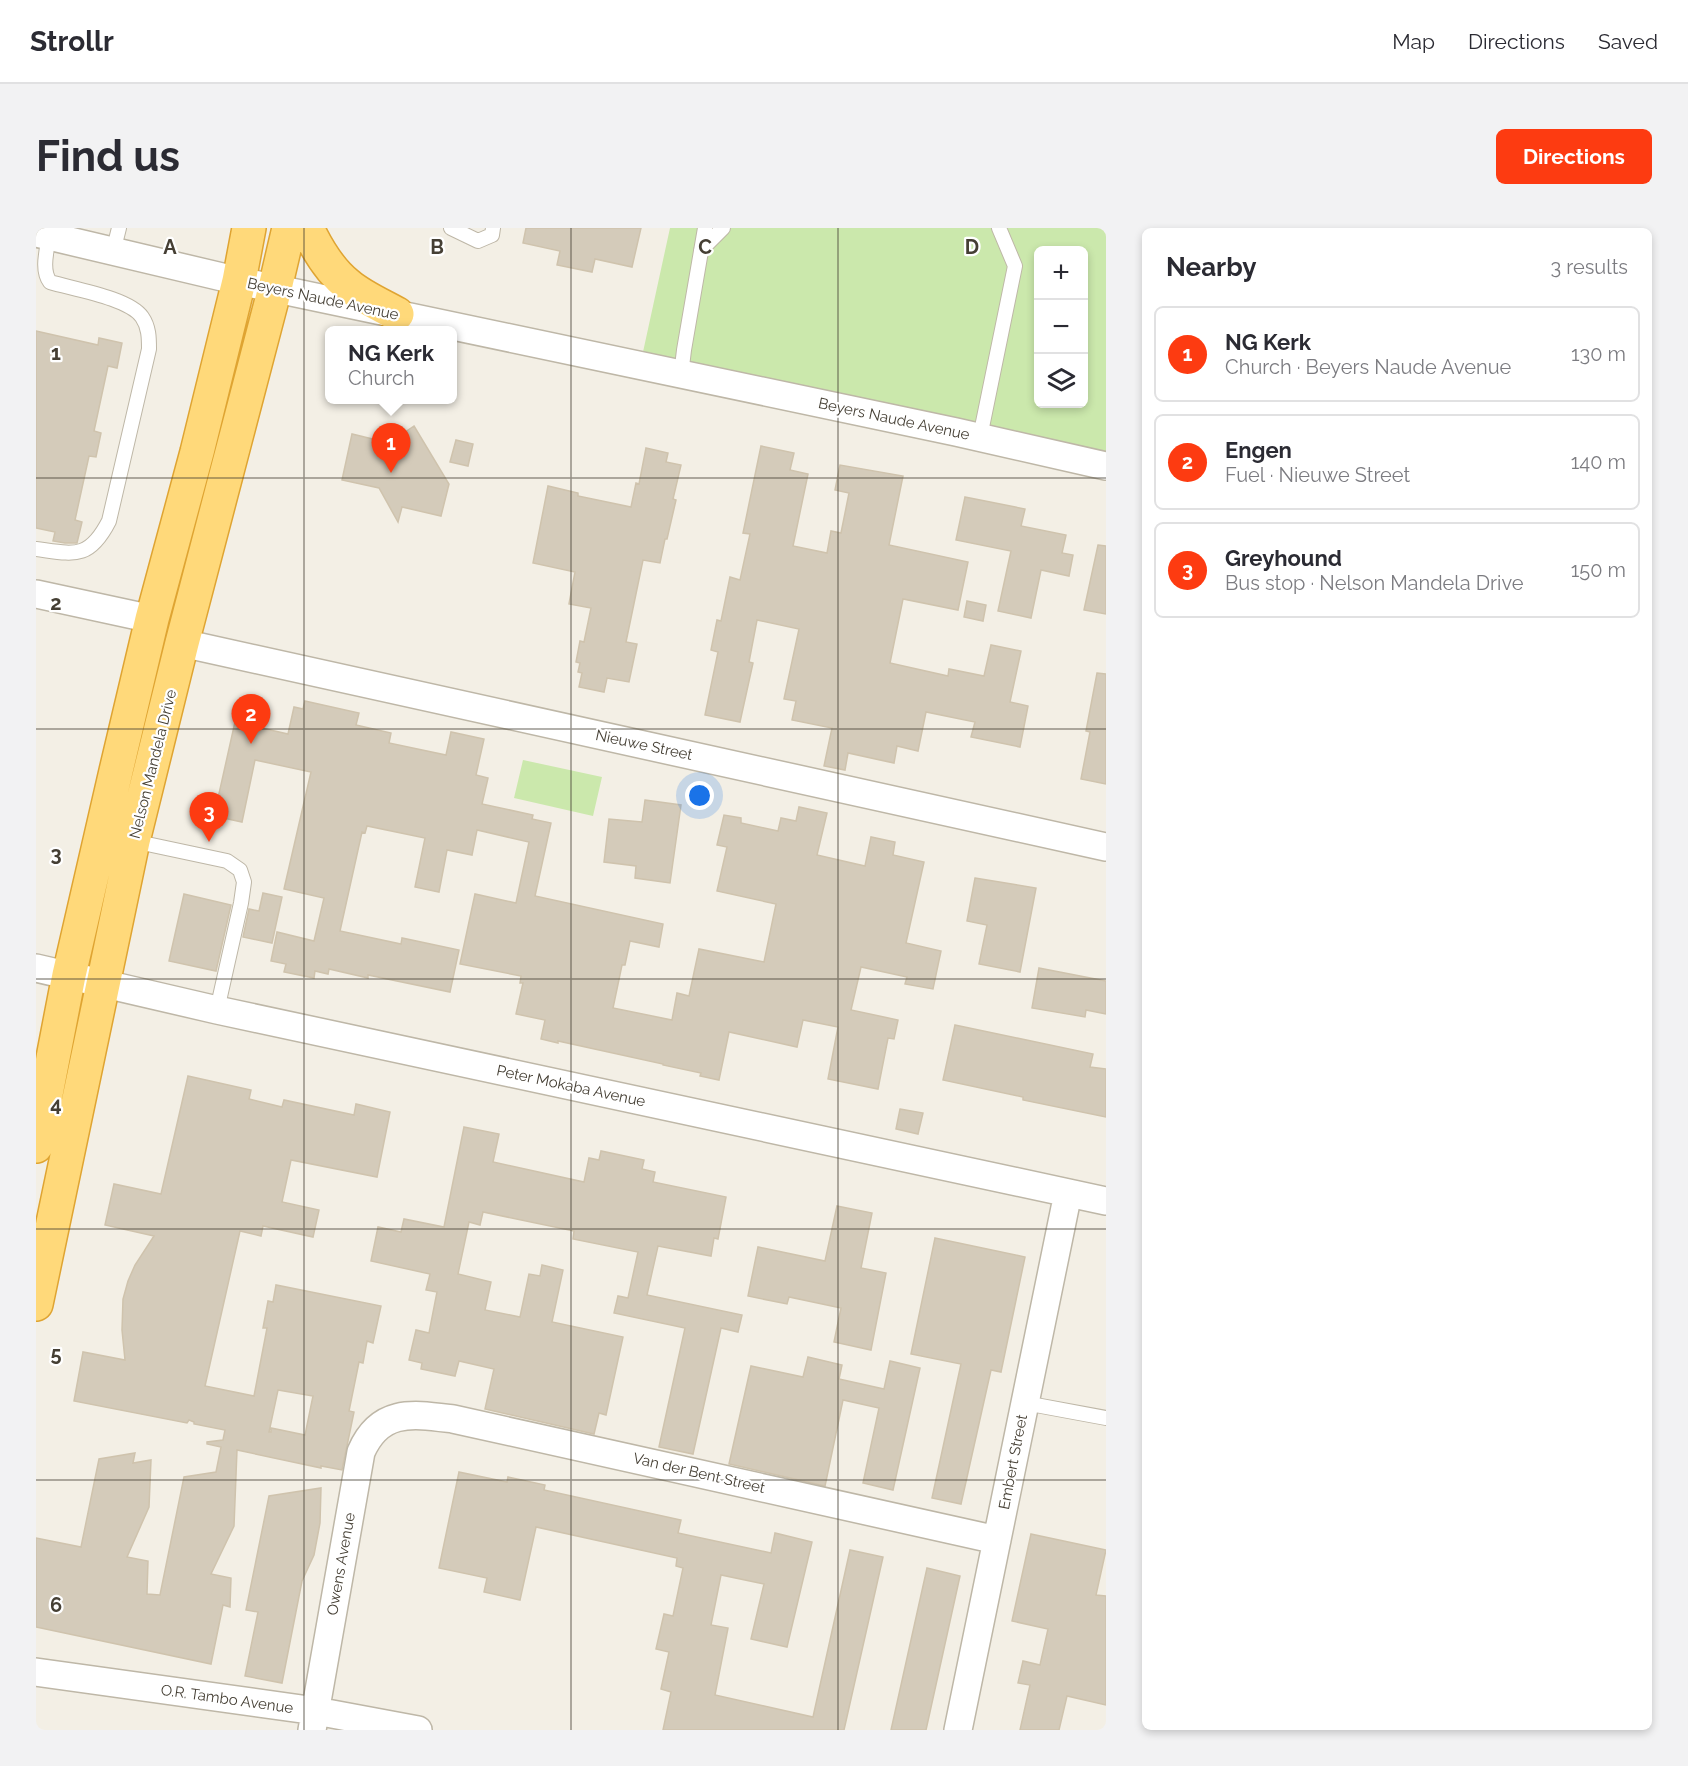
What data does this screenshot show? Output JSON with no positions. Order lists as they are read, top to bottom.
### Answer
{
  "streets": {
    "highway": ["Nelson Mandela Drive"],
    "street": [
      "Beyers Naude Avenue",
      "Nieuwe Street",
      "Peter Mokaba Avenue",
      "Embert Street",
      "Van der Bent Street",
      "Owens Avenue",
      "O.R. Tambo Avenue"
    ]
  },
  "crossings": [
    ["Beyers Naude Avenue", "Nelson Mandela Drive"],
    ["Nieuwe Street", "Nelson Mandela Drive"],
    ["Nelson Mandela Drive", "Peter Mokaba Avenue"],
    ["Peter Mokaba Avenue", "Embert Street"],
    ["Embert Street", "Van der Bent Street"],
    ["Van der Bent Street", "Owens Avenue"],
    ["Owens Avenue", "O.R. Tambo Avenue"]
  ],
  "page": {
    "header": "Strollr",
    "nav": ["Map", "Directions", "Saved"],
    "buttons": "Directions",
    "title": "Find us",
    "heading": ["Nearby", "3 results"],
    "map_buttons": ["+", "−"],
    "list": [
      {
        "mark": "1",
        "name": "NG Kerk",
        "note": "Church · Beyers Naude Avenue",
        "value": "130 m"
      },
      {
        "mark": "2",
        "name": "Engen",
        "note": "Fuel · Nieuwe Street",
        "value": "140 m"
      },
      {
        "mark": "3",
        "name": "Greyhound",
        "note": "Bus stop · Nelson Mandela Drive",
        "value": "150 m"
      }
    ],
    "popup": ["NG Kerk", "Church"],
    "pins": ["1", "2", "3"]
  },
  "grid": {
    "columns": [
      "A",
      "B",
      "C",
      "D"
    ],
    "rows": [
      "1",
      "2",
      "3",
      "4",
      "5",
      "6"
    ]
  }
}
